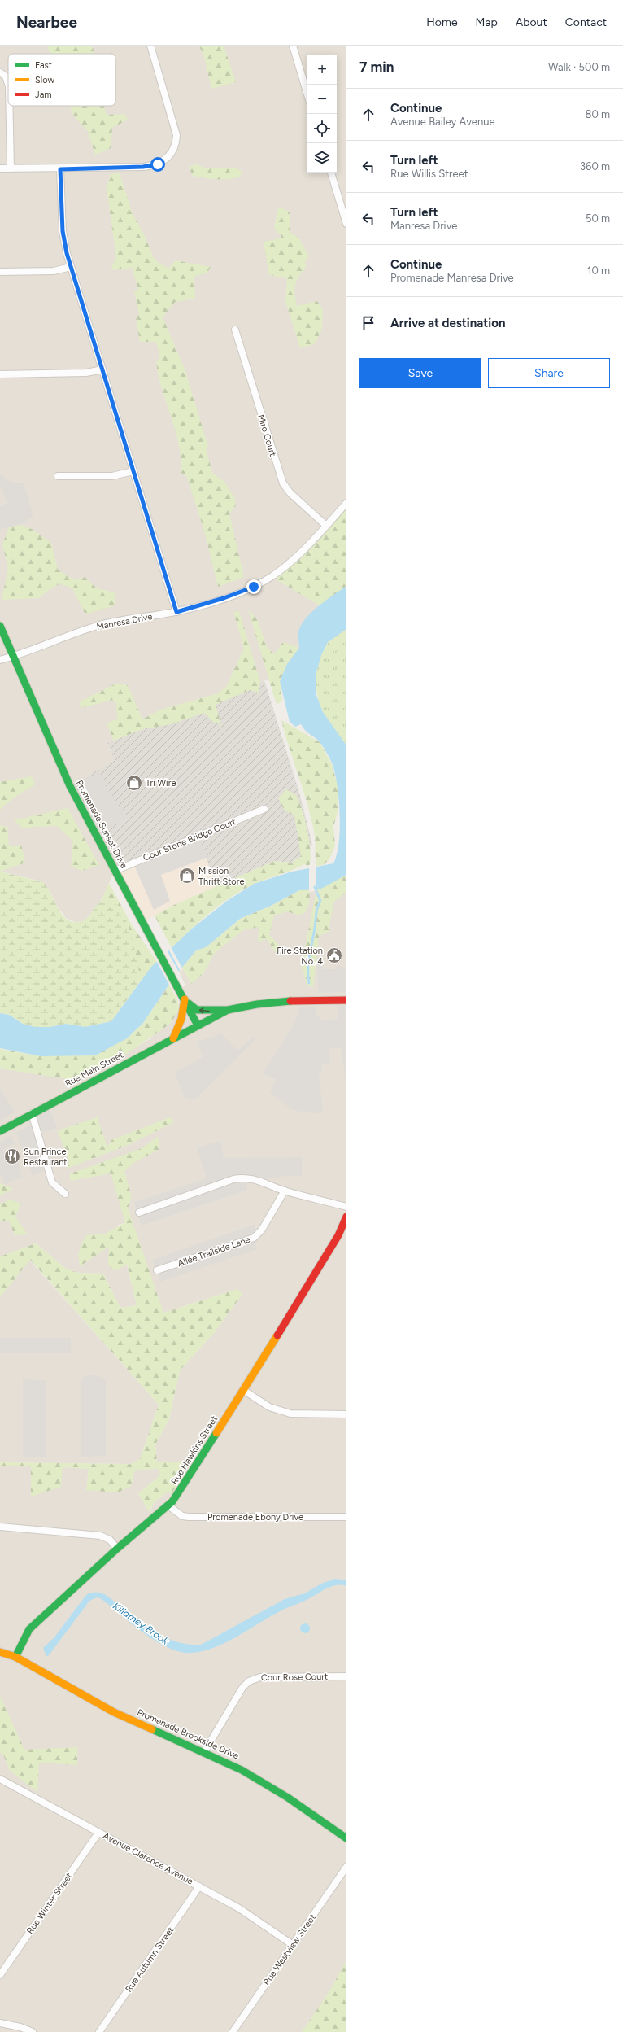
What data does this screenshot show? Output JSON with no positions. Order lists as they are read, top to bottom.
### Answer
{
  "streets": {
    "street": [
      "Miro Court",
      "Manresa Drive",
      "Promenade Sunset Drive",
      "Cour Stone Bridge Court",
      "Rue Main Street",
      "Allée Trailside Lane",
      "Rue Hawkins Street",
      "Promenade Ebony Drive",
      "Cour Rose Court",
      "Promenade Brookside Drive",
      "Avenue Clarence Avenue",
      "Rue Winter Street",
      "Rue Westview Street",
      "Rue Autumn Street"
    ]
  },
  "crossings": [
    ["Miro Court", "Manresa Drive"],
    ["Manresa Drive", "Promenade Sunset Drive"],
    ["Promenade Sunset Drive", "Cour Stone Bridge Court"],
    ["Promenade Sunset Drive", "Rue Main Street"],
    ["Rue Hawkins Street", "Promenade Ebony Drive"],
    ["Rue Hawkins Street", "Promenade Brookside Drive"],
    ["Cour Rose Court", "Promenade Brookside Drive"],
    ["Avenue Clarence Avenue", "Rue Winter Street"],
    ["Avenue Clarence Avenue", "Rue Westview Street"],
    ["Avenue Clarence Avenue", "Rue Autumn Street"]
  ],
  "water": ["Killarney Brook"],
  "places": {
    "shop": ["Tri Wire", "Mission Thrift Store"],
    "public building": ["Fire Station No. 4"],
    "restaurant": ["Sun Prince Restaurant"]
  },
  "legend": ["Fast", "Slow", "Jam"],
  "page": {
    "header": "Nearbee",
    "nav": [
      "Home",
      "Map",
      "About",
      "Contact"
    ],
    "heading": ["7 min", "Walk · 500 m"],
    "map_buttons": ["+", "−"],
    "list": [
      ["Continue", "Avenue Bailey Avenue", "80 m"],
      ["Turn left", "Rue Willis Street", "360 m"],
      ["Turn left", "Manresa Drive", "50 m"],
      ["Continue", "Promenade Manresa Drive", "10 m"],
      "Arrive at destination"
    ],
    "buttons": ["Save", "Share"]
  }
}
